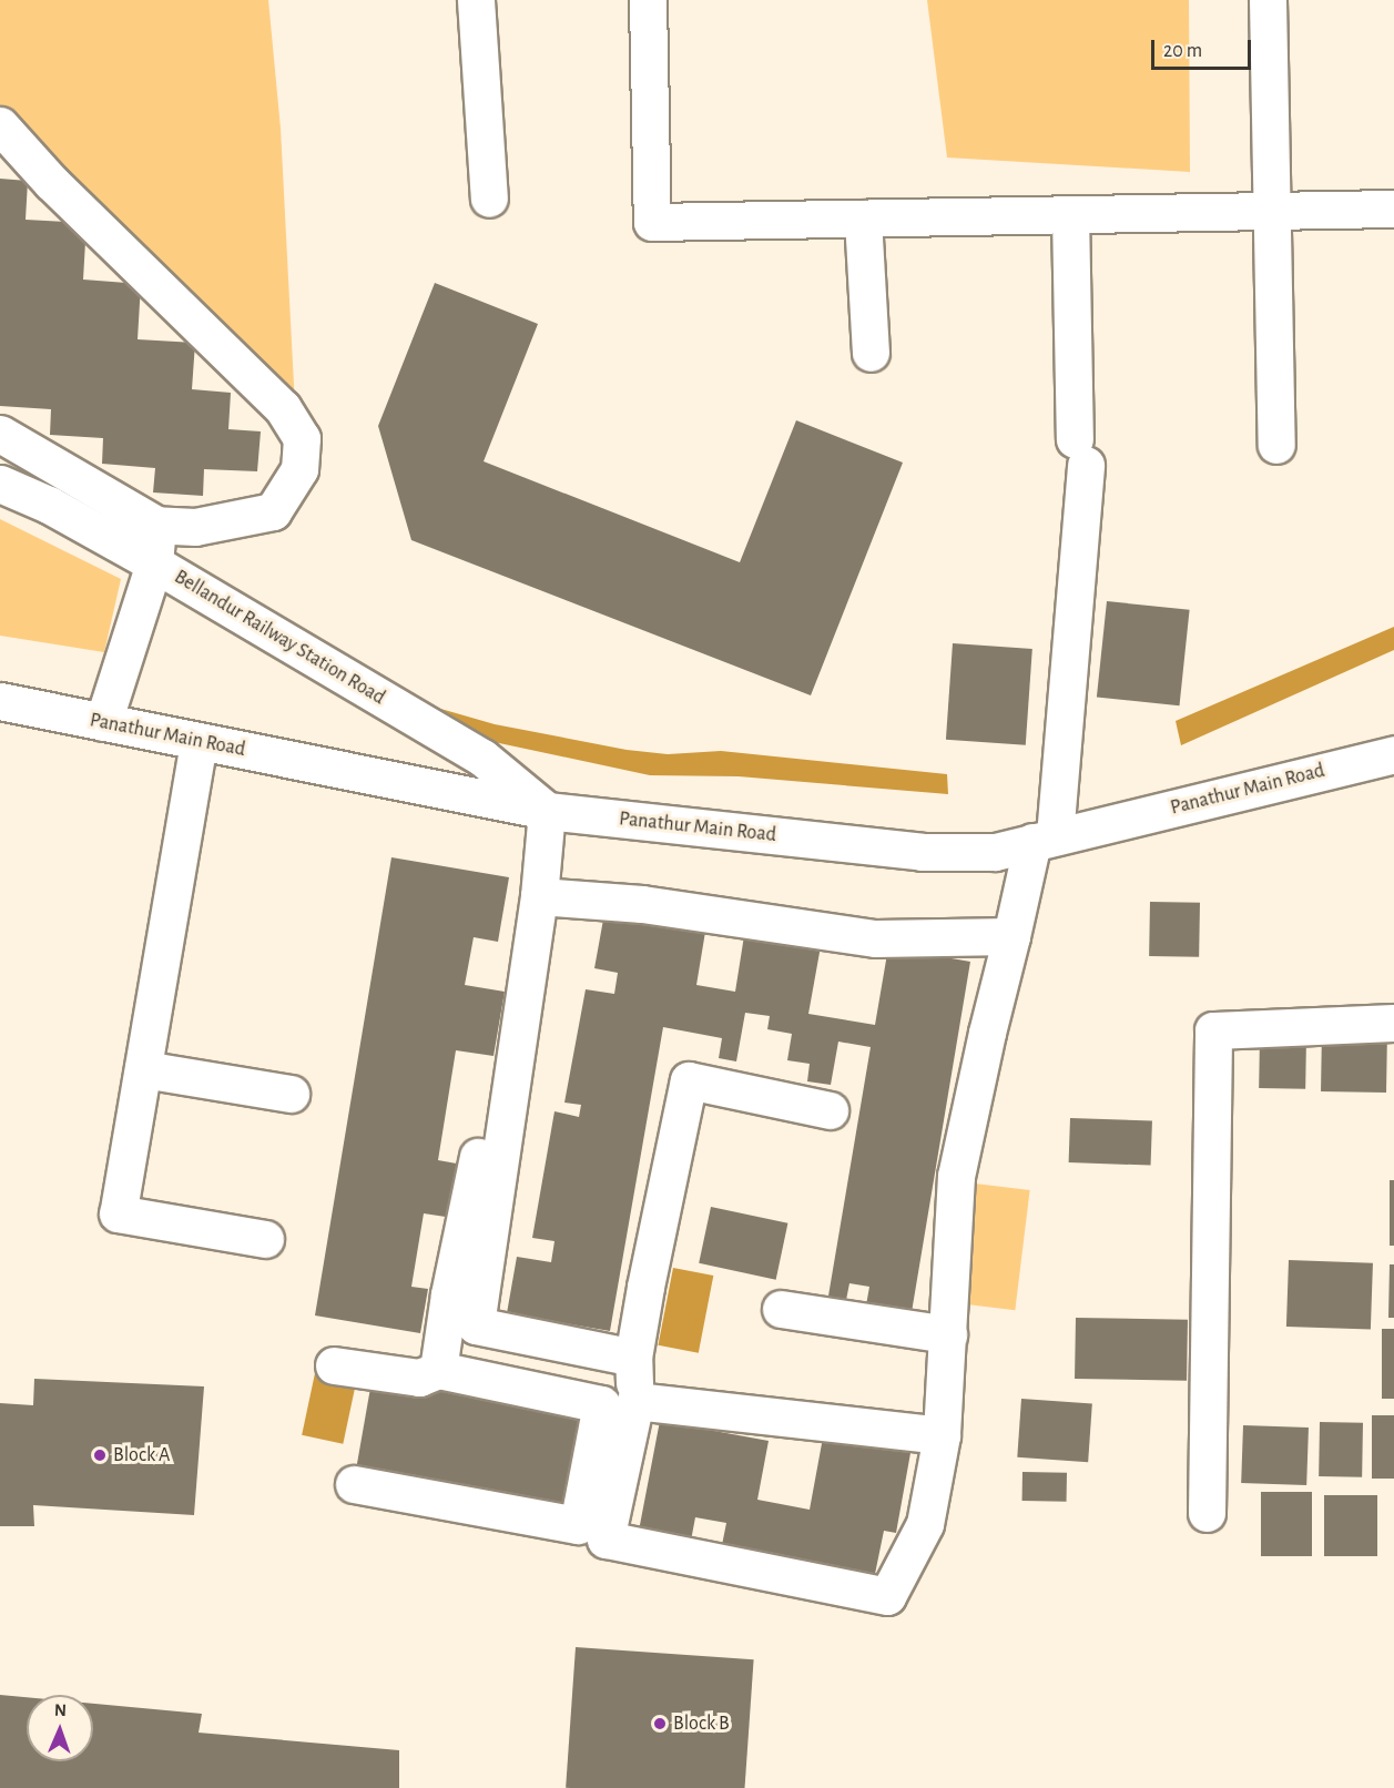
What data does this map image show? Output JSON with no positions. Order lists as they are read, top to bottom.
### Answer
{
  "streets": {
    "street": ["Bellandur Railway Station Road", "Panathur Main Road"]
  },
  "crossings": [
    ["Bellandur Railway Station Road", "Panathur Main Road"]
  ],
  "places": ["Block A", "Block B"],
  "scale_bar": "20 m",
  "north": "top"
}
